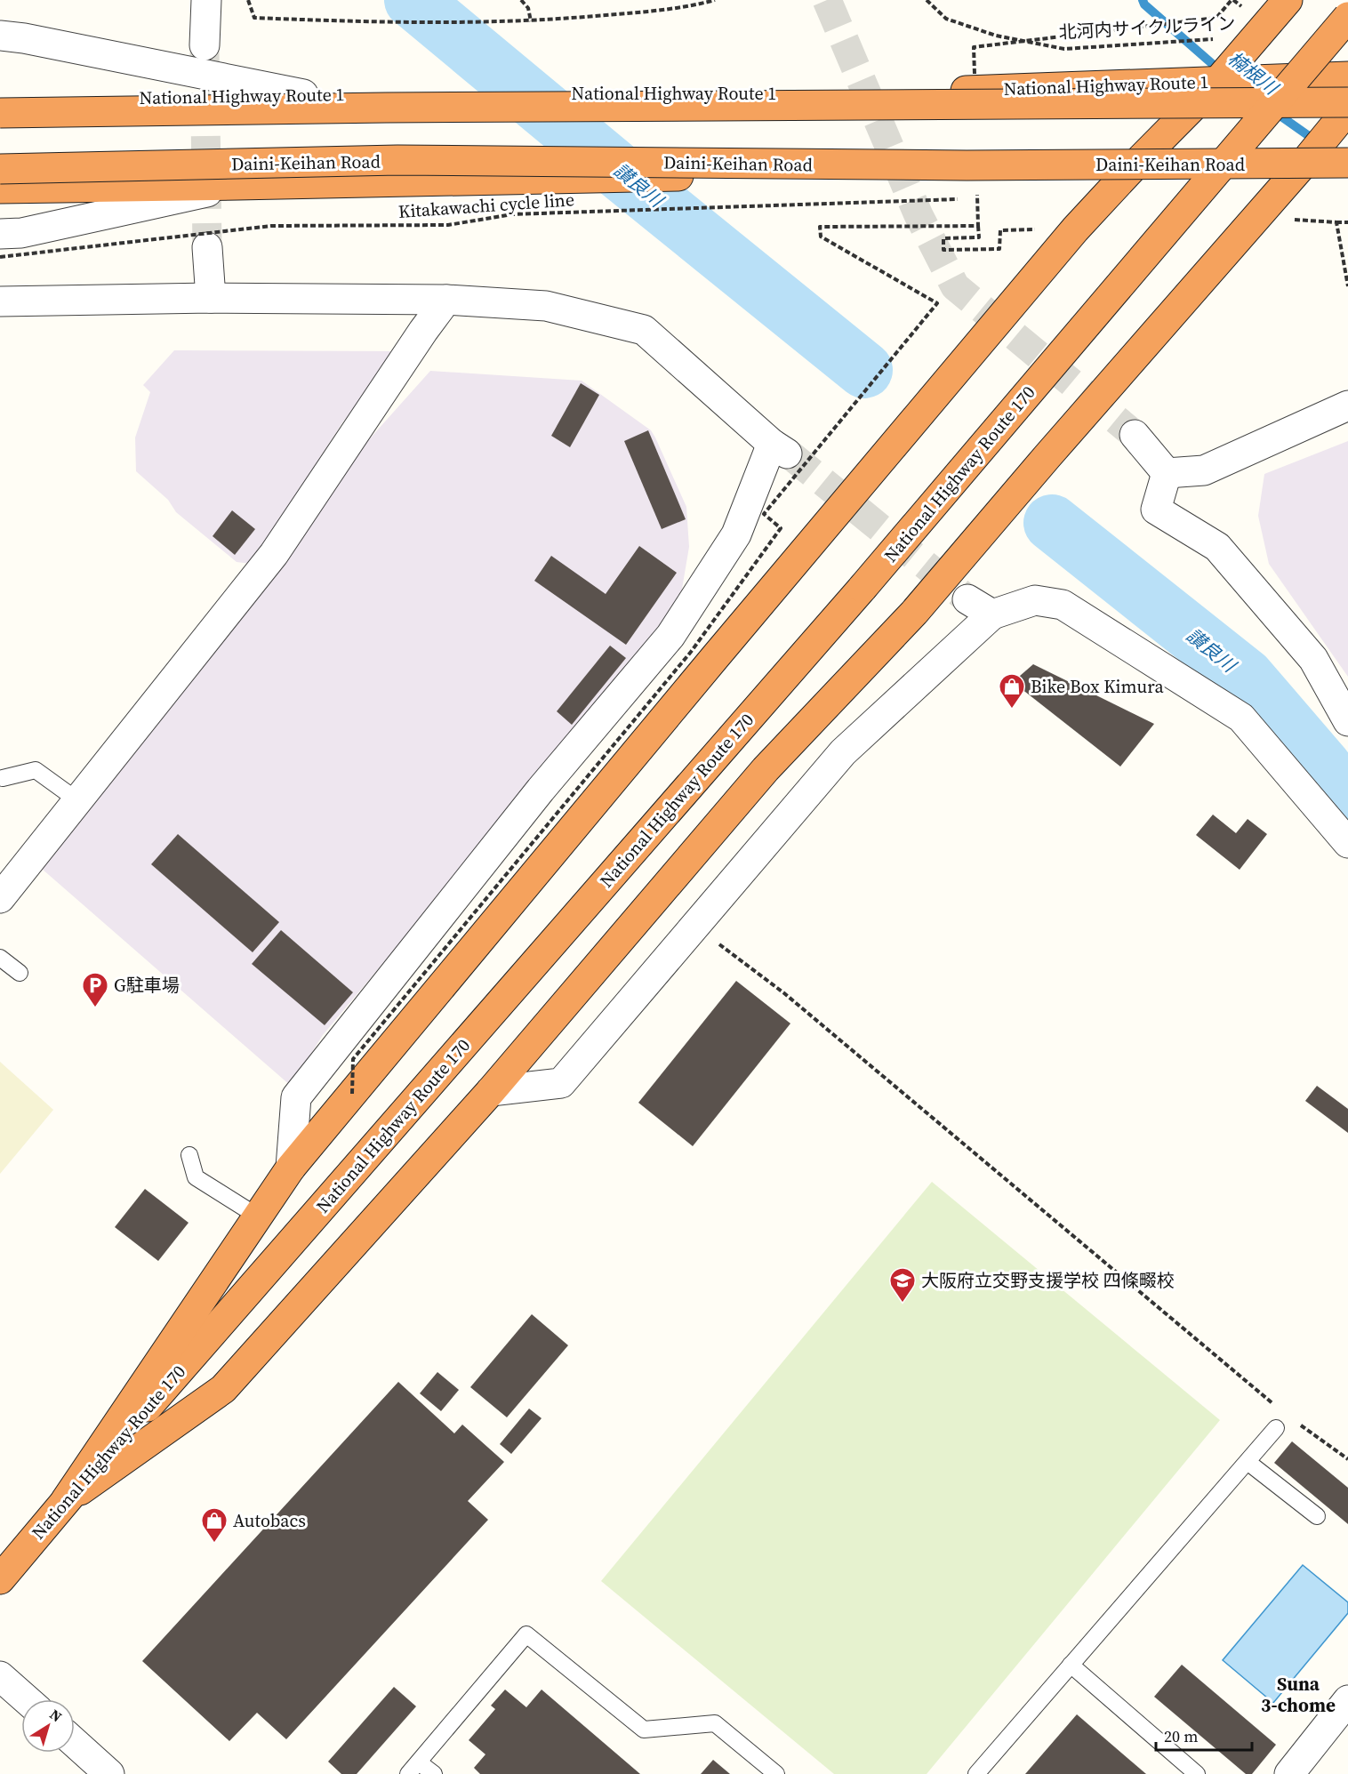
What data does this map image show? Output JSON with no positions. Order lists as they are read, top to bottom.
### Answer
{
  "streets": {
    "highway": ["National Highway Route 1", "Daini-Keihan Road", "National Highway Route 170"],
    "path": ["北河内サイクルライン", "Kitakawachi cycle line"]
  },
  "districts": ["Suna 3-chome"],
  "water": ["楠根川", "讃良川"],
  "places": {
    "shop": ["Bike Box Kimura", "Autobacs"],
    "parking": ["G駐車場"],
    "school or university": ["大阪府立交野支援学校 四條畷校"]
  },
  "scale_bar": "20 m",
  "north": "top right"
}
